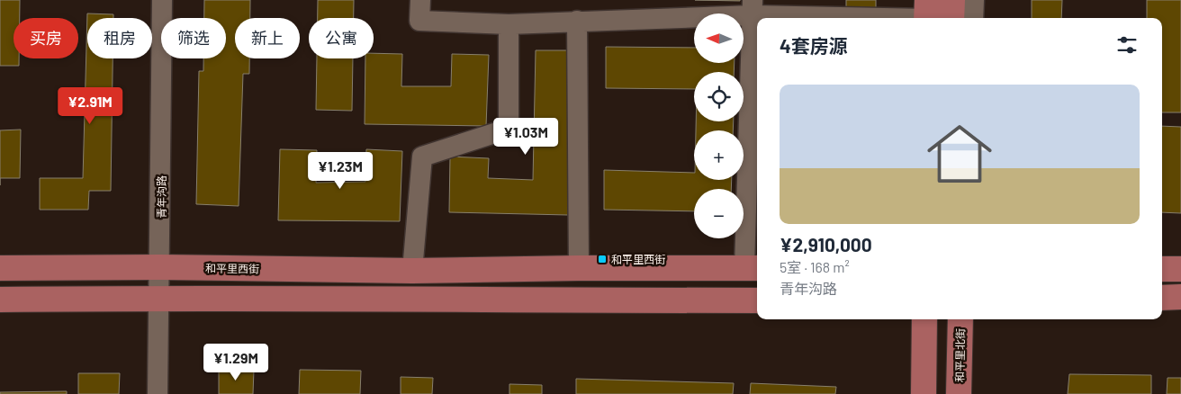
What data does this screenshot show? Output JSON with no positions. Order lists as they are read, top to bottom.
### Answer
{
  "streets": {
    "main road": ["和平里西街", "和平里北街"],
    "street": ["青年沟路"]
  },
  "crossings": [
    ["青年沟路", "和平里西街"]
  ],
  "places": {
    "transit": ["和平里西街"]
  },
  "north": "left",
  "page": {
    "map_buttons": ["+", "−"],
    "chip": [
      "买房",
      "租房",
      "筛选",
      "新上",
      "公寓"
    ],
    "heading": "4套房源",
    "list": [
      {
        "name": "¥2,910,000",
        "note": "5室 · 168 m² · 青年沟路"
      }
    ],
    "price": [
      "¥2.91M",
      "¥1.03M",
      "¥1.23M",
      "¥1.29M"
    ]
  }
}
